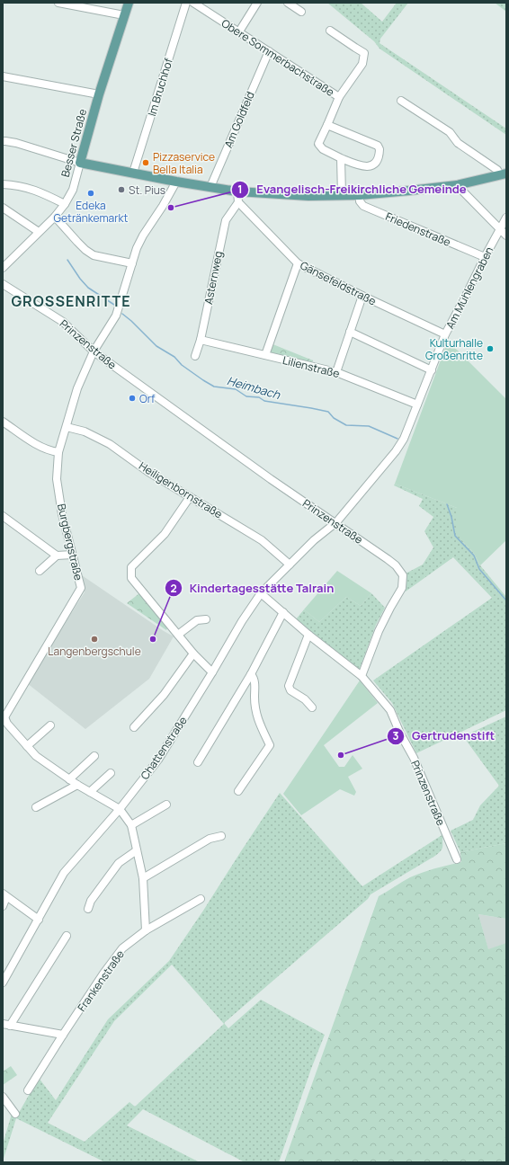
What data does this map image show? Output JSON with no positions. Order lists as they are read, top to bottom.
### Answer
{
  "streets": {
    "main road": ["Besser Straße"],
    "street": [
      "Obere Sommerbachstraße",
      "Im Bruchhof",
      "Am Goldfeld",
      "Friedenstraße",
      "Asternweg",
      "Gänsefeldstraße",
      "Am Mühlengraben",
      "Prinzenstraße",
      "Lilienstraße",
      "Heiligenbornstraße",
      "Burgbergstraße",
      "Chattenstraße",
      "Frankenstraße"
    ]
  },
  "crossings": [
    ["Obere Sommerbachstraße", "Am Goldfeld"],
    ["Friedenstraße", "Am Mühlengraben"],
    ["Asternweg", "Gänsefeldstraße"],
    ["Asternweg", "Lilienstraße"],
    ["Gänsefeldstraße", "Am Mühlengraben"],
    ["Am Mühlengraben", "Prinzenstraße"],
    ["Am Mühlengraben", "Lilienstraße"],
    ["Am Mühlengraben", "Chattenstraße"],
    ["Prinzenstraße", "Burgbergstraße"],
    ["Prinzenstraße", "Chattenstraße"],
    ["Heiligenbornstraße", "Burgbergstraße"],
    ["Heiligenbornstraße", "Chattenstraße"]
  ],
  "districts": ["GROSSENRITTE"],
  "water": ["Heimbach"],
  "places": [
    "Pizzaservice Bella Italia",
    "St. Pius",
    "Edeka Getränkemarkt",
    "Evangelisch-Freikirchliche Gemeinde",
    "Kulturhalle Großenritte",
    "Orf",
    "Langenbergschule",
    "Kindertagesstätte Talrain",
    "Gertrudenstift"
  ]
}
